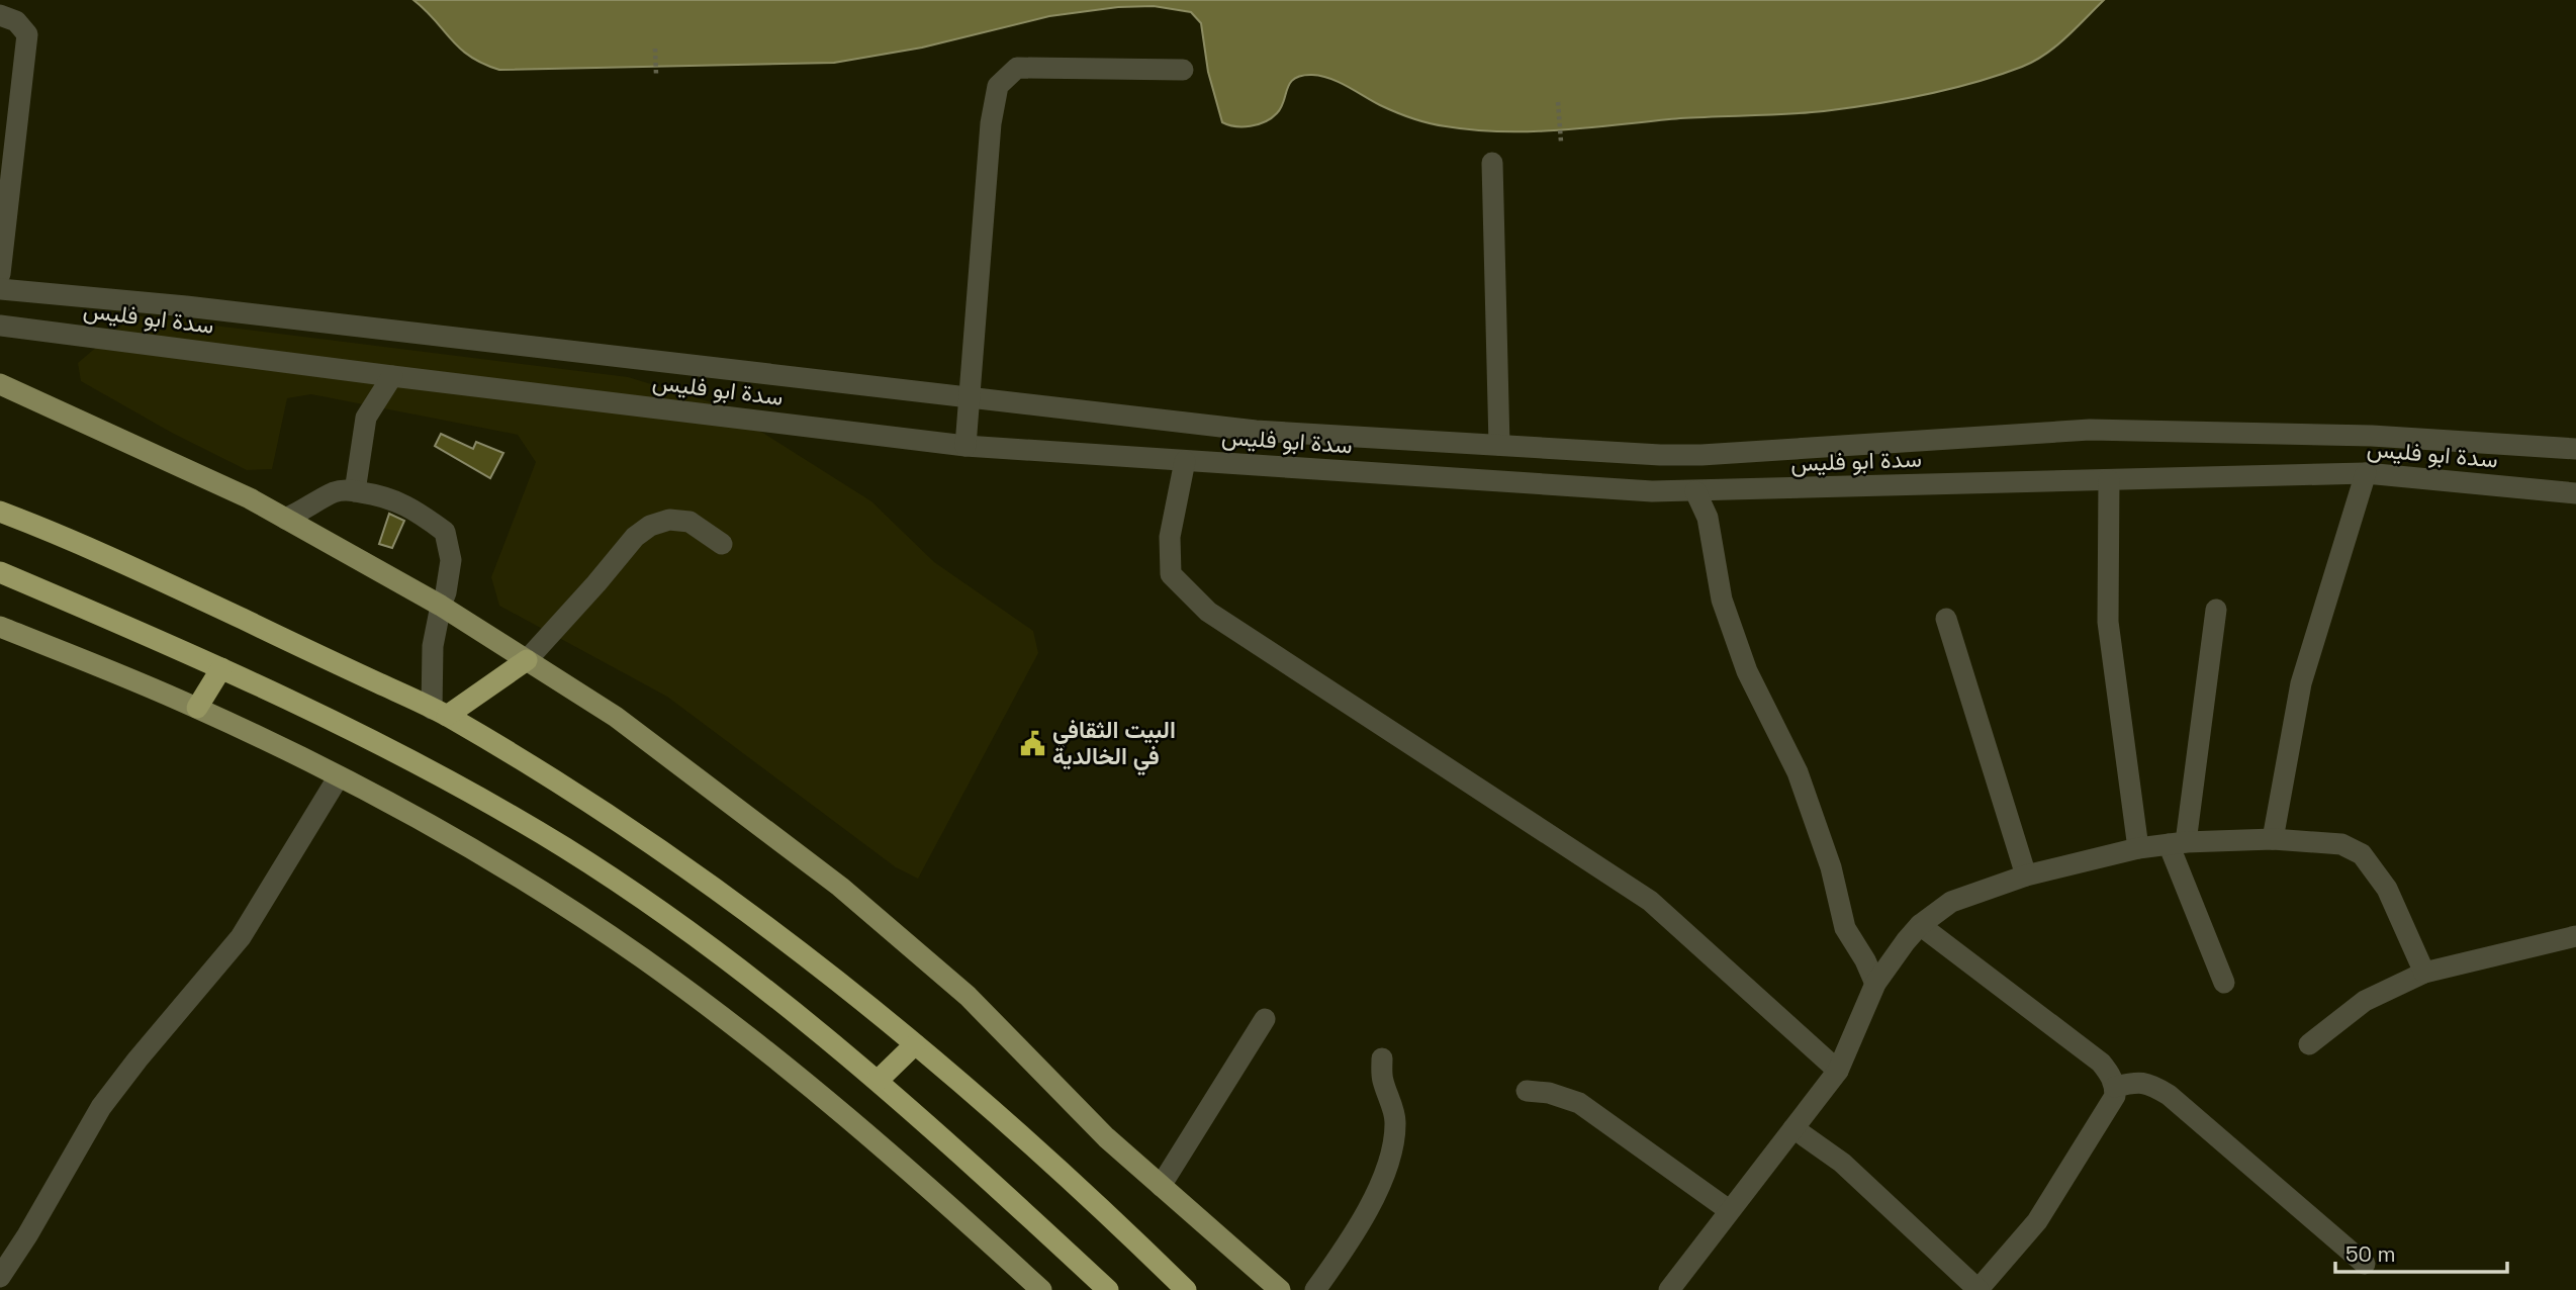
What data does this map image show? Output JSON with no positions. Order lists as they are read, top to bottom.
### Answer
{
  "streets": {
    "street": ["سدة ابو فليس"]
  },
  "places": {
    "public building": ["البيت الثقافي في الخالدية"]
  },
  "scale_bar": "50 m"
}
